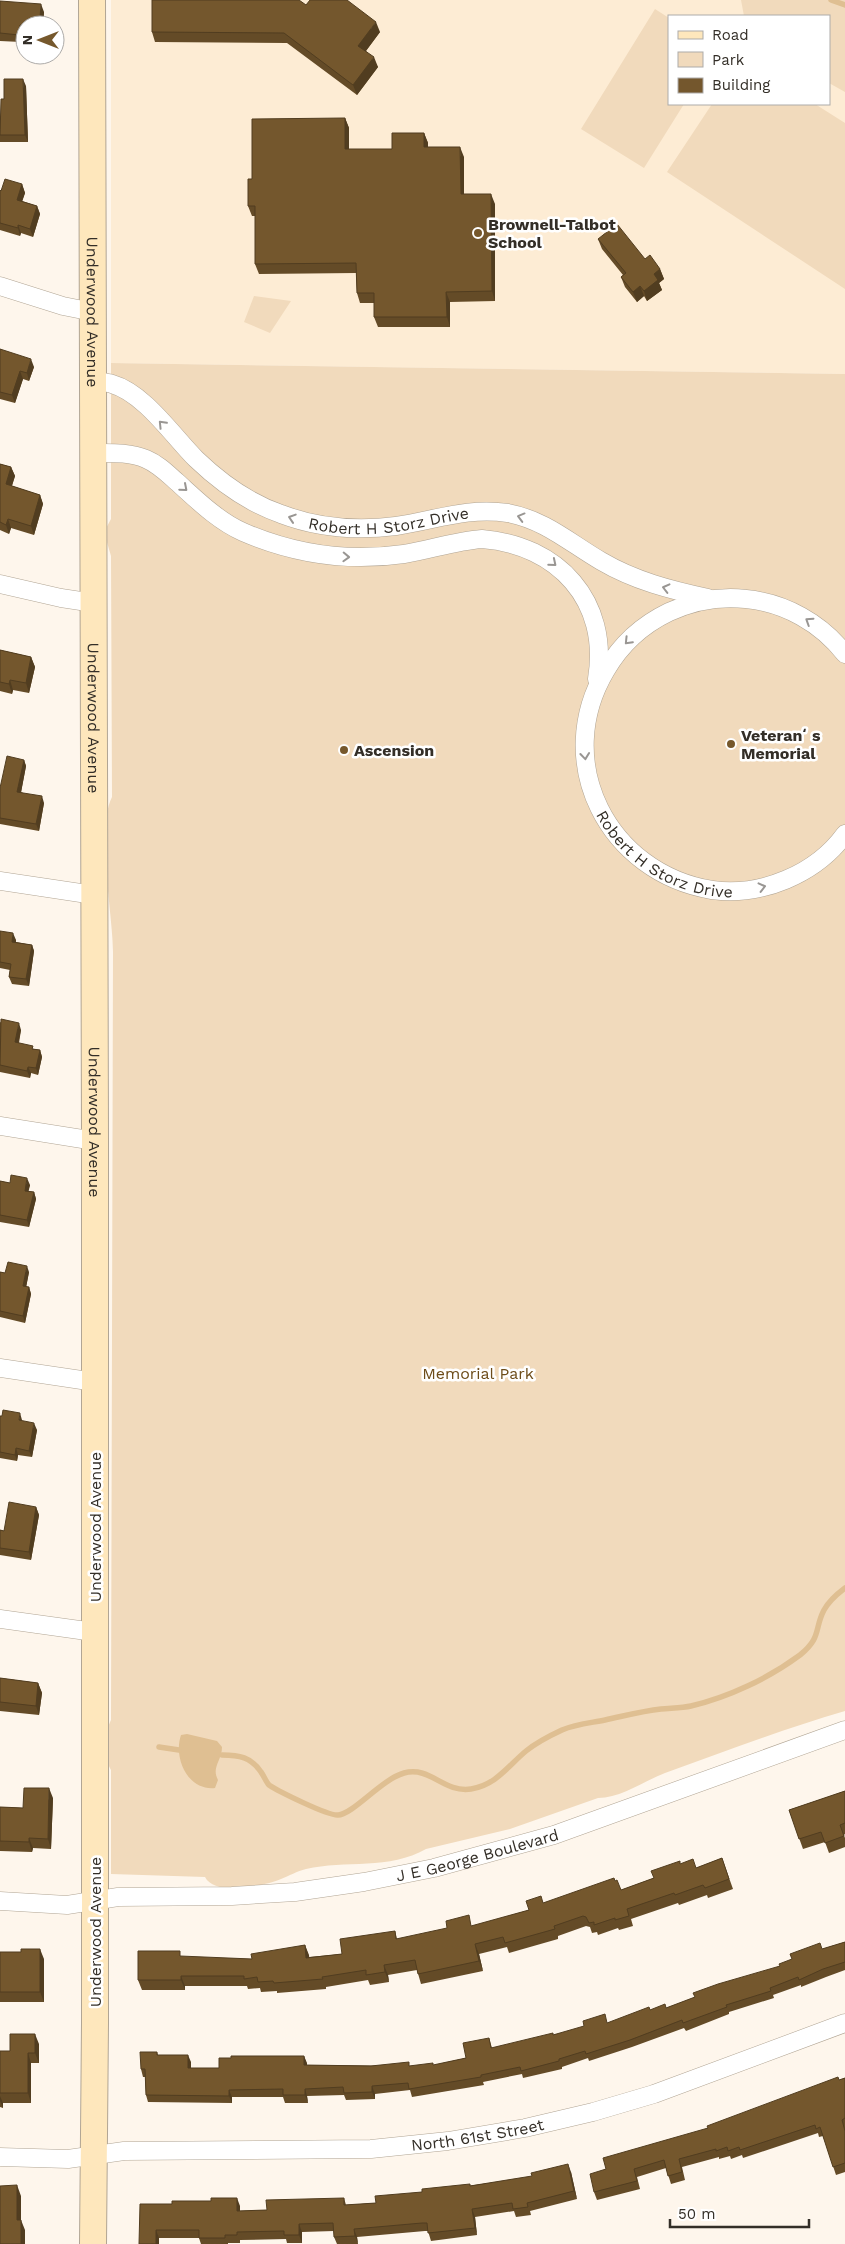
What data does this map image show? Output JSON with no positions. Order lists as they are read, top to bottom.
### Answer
{
  "streets": {
    "main road": ["Underwood Avenue"],
    "street": ["Robert H Storz Drive", "J E George Boulevard", "North 61st Street"]
  },
  "crossings": [
    ["Underwood Avenue", "Robert H Storz Drive"],
    ["Underwood Avenue", "J E George Boulevard"],
    ["Underwood Avenue", "North 61st Street"]
  ],
  "parks": ["Memorial Park"],
  "places": ["Brownell-Talbot School", "Veteranʻs Memorial", "Ascension"],
  "legend": ["Road", "Park", "Building"],
  "scale_bar": "50 m",
  "north": "left"
}
